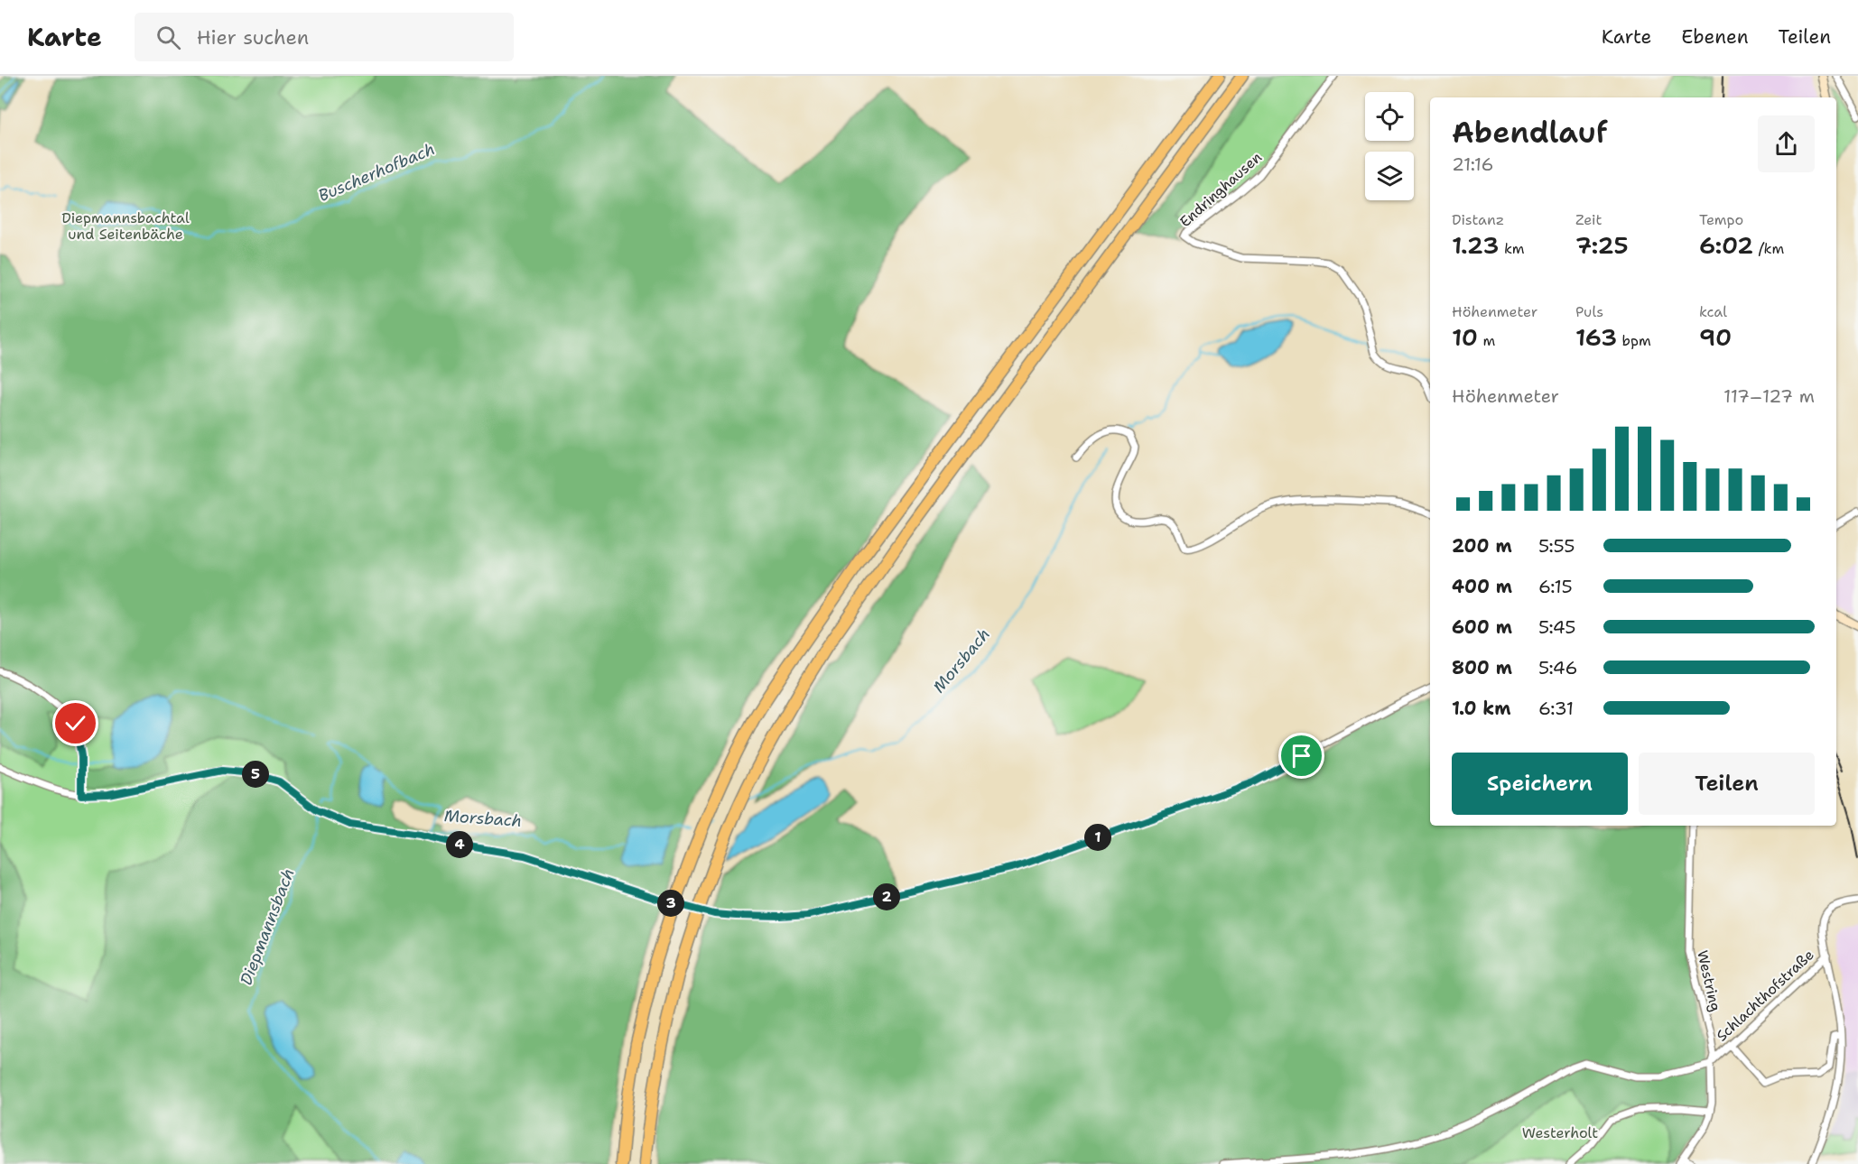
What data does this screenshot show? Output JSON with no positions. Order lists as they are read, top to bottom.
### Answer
{
  "streets": {
    "street": ["Endringhausen", "Westring", "Schlachthofstraße"]
  },
  "crossings": [
    ["Westring", "Schlachthofstraße"]
  ],
  "water": ["Buscherhofbach", "Morsbach", "Diepmannsbach"],
  "parks": ["Diepmannsbachtal und Seitenbäche", "Westerholt"],
  "page": {
    "header": "Karte",
    "search": "Hier suchen",
    "nav": ["Karte", "Ebenen", "Teilen"],
    "heading": ["Abendlauf", "21:16"],
    "stats": [
      ["Distanz", "1.23 km"],
      ["Zeit", "7:25"],
      ["Tempo", "6:02 /km"],
      ["Höhenmeter", "10 m"],
      ["Puls", "163 bpm"],
      ["kcal", "90"]
    ],
    "chart": ["Höhenmeter", "117–127 m"],
    "list": [
      {
        "name": "200 m",
        "note": "5:55"
      },
      {
        "name": "400 m",
        "note": "6:15"
      },
      {
        "name": "600 m",
        "note": "5:45"
      },
      {
        "name": "800 m",
        "note": "5:46"
      },
      {
        "name": "1.0 km",
        "note": "6:31"
      }
    ],
    "buttons": ["Speichern", "Teilen"],
    "pins": [
      "5",
      "1",
      "4",
      "2",
      "3"
    ]
  }
}
